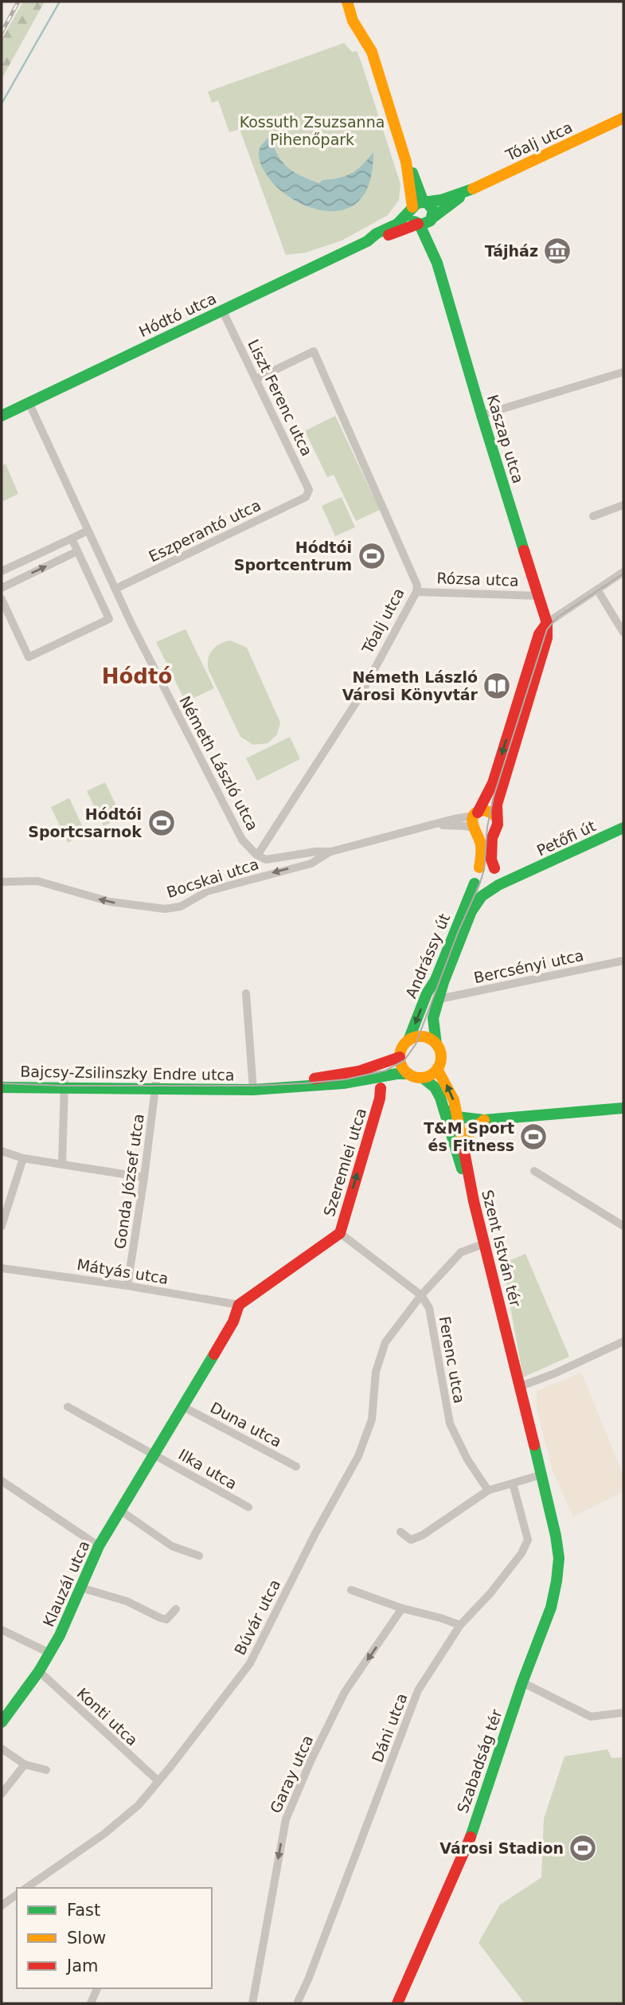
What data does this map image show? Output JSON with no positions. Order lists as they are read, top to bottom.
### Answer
{
  "streets": {
    "street": [
      "Tóalj utca",
      "Hódtó utca",
      "Liszt Ferenc utca",
      "Kaszap utca",
      "Eszperantó utca",
      "Rózsa utca",
      "Németh László utca",
      "Petőfi út",
      "Bocskai utca",
      "Andrássy út",
      "Bercsényi utca",
      "Bajcsy-Zsilinszky Endre utca",
      "Szeremlei utca",
      "Gonda József utca",
      "Szent István tér",
      "Mátyás utca",
      "Ferenc utca",
      "Duna utca",
      "Ilka utca",
      "Klauzál utca",
      "Búvár utca",
      "Konti utca",
      "Dáni utca",
      "Szabadság tér",
      "Garay utca"
    ]
  },
  "crossings": [
    ["Tóalj utca", "Hódtó utca"],
    ["Tóalj utca", "Liszt Ferenc utca"],
    ["Tóalj utca", "Kaszap utca"],
    ["Tóalj utca", "Rózsa utca"],
    ["Tóalj utca", "Németh László utca"],
    ["Tóalj utca", "Bocskai utca"],
    ["Hódtó utca", "Liszt Ferenc utca"],
    ["Hódtó utca", "Kaszap utca"],
    ["Hódtó utca", "Németh László utca"],
    ["Liszt Ferenc utca", "Eszperantó utca"],
    ["Kaszap utca", "Rózsa utca"],
    ["Eszperantó utca", "Németh László utca"],
    ["Németh László utca", "Bocskai utca"],
    ["Petőfi út", "Andrássy út"],
    ["Andrássy út", "Bercsényi utca"],
    ["Andrássy út", "Bajcsy-Zsilinszky Endre utca"],
    ["Andrássy út", "Szent István tér"],
    ["Bajcsy-Zsilinszky Endre utca", "Szeremlei utca"],
    ["Bajcsy-Zsilinszky Endre utca", "Gonda József utca"],
    ["Bajcsy-Zsilinszky Endre utca", "Szent István tér"],
    ["Szeremlei utca", "Mátyás utca"],
    ["Szeremlei utca", "Ferenc utca"],
    ["Szeremlei utca", "Klauzál utca"],
    ["Gonda József utca", "Mátyás utca"],
    ["Szent István tér", "Búvár utca"],
    ["Szent István tér", "Szabadság tér"],
    ["Mátyás utca", "Klauzál utca"],
    ["Ferenc utca", "Búvár utca"],
    ["Duna utca", "Klauzál utca"],
    ["Ilka utca", "Klauzál utca"],
    ["Klauzál utca", "Konti utca"],
    ["Búvár utca", "Konti utca"]
  ],
  "one_way": ["Bocskai utca", "Szeremlei utca", "Garay utca"],
  "districts": ["Hódtó"],
  "parks": ["Kossuth Zsuzsanna Pihenőpark"],
  "places": {
    "museum": ["Tájház"],
    "sports": [
      "Hódtói Sportcentrum",
      "Hódtói Sportcsarnok",
      "T&M Sport és Fitness",
      "Városi Stadion"
    ],
    "library": ["Németh László Városi Könyvtár"]
  },
  "legend": ["Fast", "Slow", "Jam"]
}
